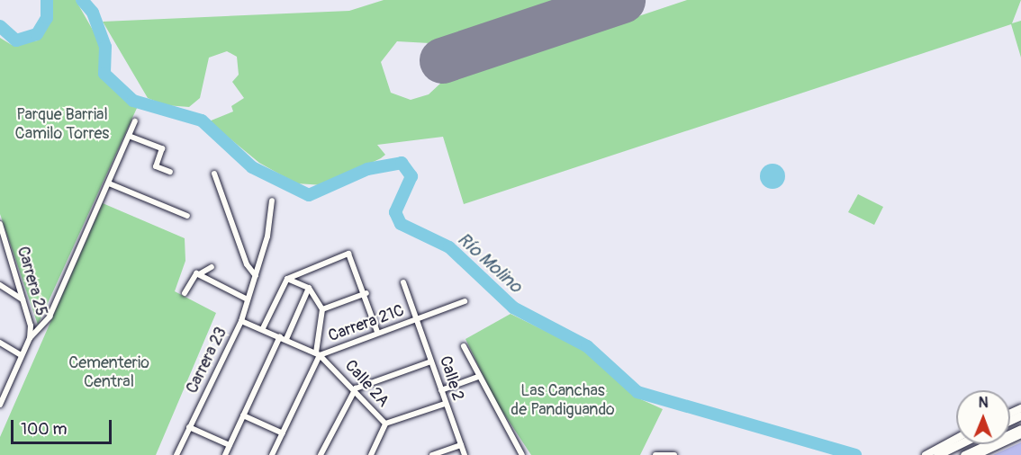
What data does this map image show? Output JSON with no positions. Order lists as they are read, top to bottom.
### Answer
{
  "streets": {
    "street": [
      "Carrera 25",
      "Carrera 21C",
      "Carrera 23",
      "Calle 2",
      "Calle 2A"
    ]
  },
  "crossings": [
    ["Carrera 21C", "Calle 2"],
    ["Carrera 21C", "Calle 2A"],
    ["Carrera 23", "Calle 2A"]
  ],
  "water": ["Río Molino"],
  "parks": ["Parque Barrial Camilo Torres", "Cementerio Central", "Las Canchas de Pandiguando"],
  "scale_bar": "100 m",
  "north": "top"
}
